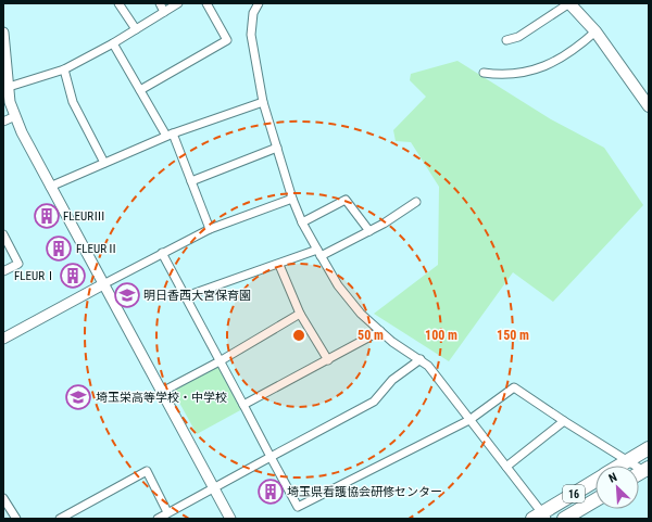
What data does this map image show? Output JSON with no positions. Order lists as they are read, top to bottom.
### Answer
{
  "streets": {
    "highway": ["16"]
  },
  "places": {
    "building": [
      "FLEURⅢ",
      "FLEURⅡ",
      "FLEURⅠ",
      "埼玉県看護協会研修センター"
    ],
    "school or university": ["明日香西大宮保育園", "埼玉栄高等学校・中学校"]
  },
  "north": "top left",
  "rings": ["50 m", "100 m", "150 m"]
}
